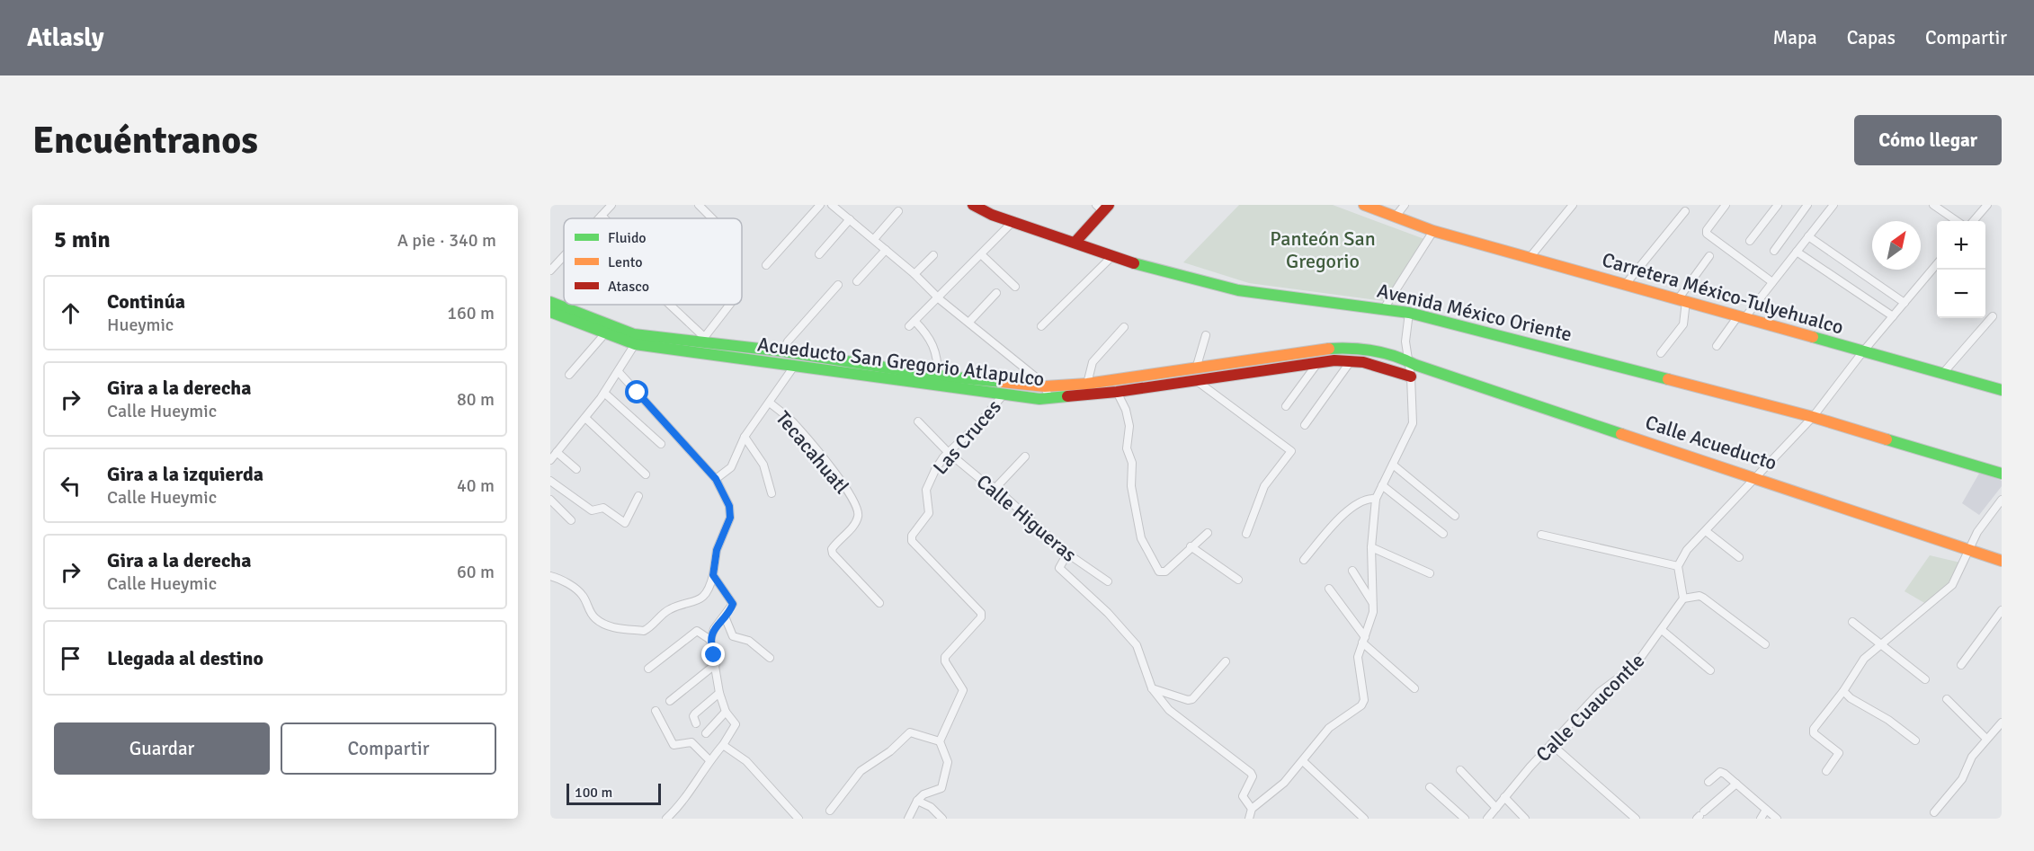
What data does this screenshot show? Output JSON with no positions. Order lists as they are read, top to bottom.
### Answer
{
  "streets": {
    "street": [
      "Carretera México-Tulyehualco",
      "Avenida México Oriente",
      "Acueducto San Gregorio Atlapulco",
      "Las Cruces",
      "Calle Acueducto",
      "Tecacahuatl",
      "Calle Higueras",
      "Calle Cuaucontle"
    ]
  },
  "crossings": [
    ["Acueducto San Gregorio Atlapulco", "Las Cruces"],
    ["Acueducto San Gregorio Atlapulco", "Calle Acueducto"],
    ["Las Cruces", "Calle Higueras"]
  ],
  "parks": ["Panteón San Gregorio"],
  "legend": ["Fluido", "Lento", "Atasco"],
  "scale_bar": "100 m",
  "north": "top right",
  "page": {
    "header": "Atlasly",
    "nav": ["Mapa", "Capas", "Compartir"],
    "buttons": [
      "Cómo llegar",
      ["Guardar", "Compartir"]
    ],
    "title": "Encuéntranos",
    "heading": ["5 min", "A pie · 340 m"],
    "map_buttons": ["+", "−"],
    "list": [
      ["Continúa", "Hueymic", "160 m"],
      ["Gira a la derecha", "Calle Hueymic", "80 m"],
      ["Gira a la izquierda", "Calle Hueymic", "40 m"],
      ["Gira a la derecha", "Calle Hueymic", "60 m"],
      "Llegada al destino"
    ],
    "scale": "100 m"
  }
}
